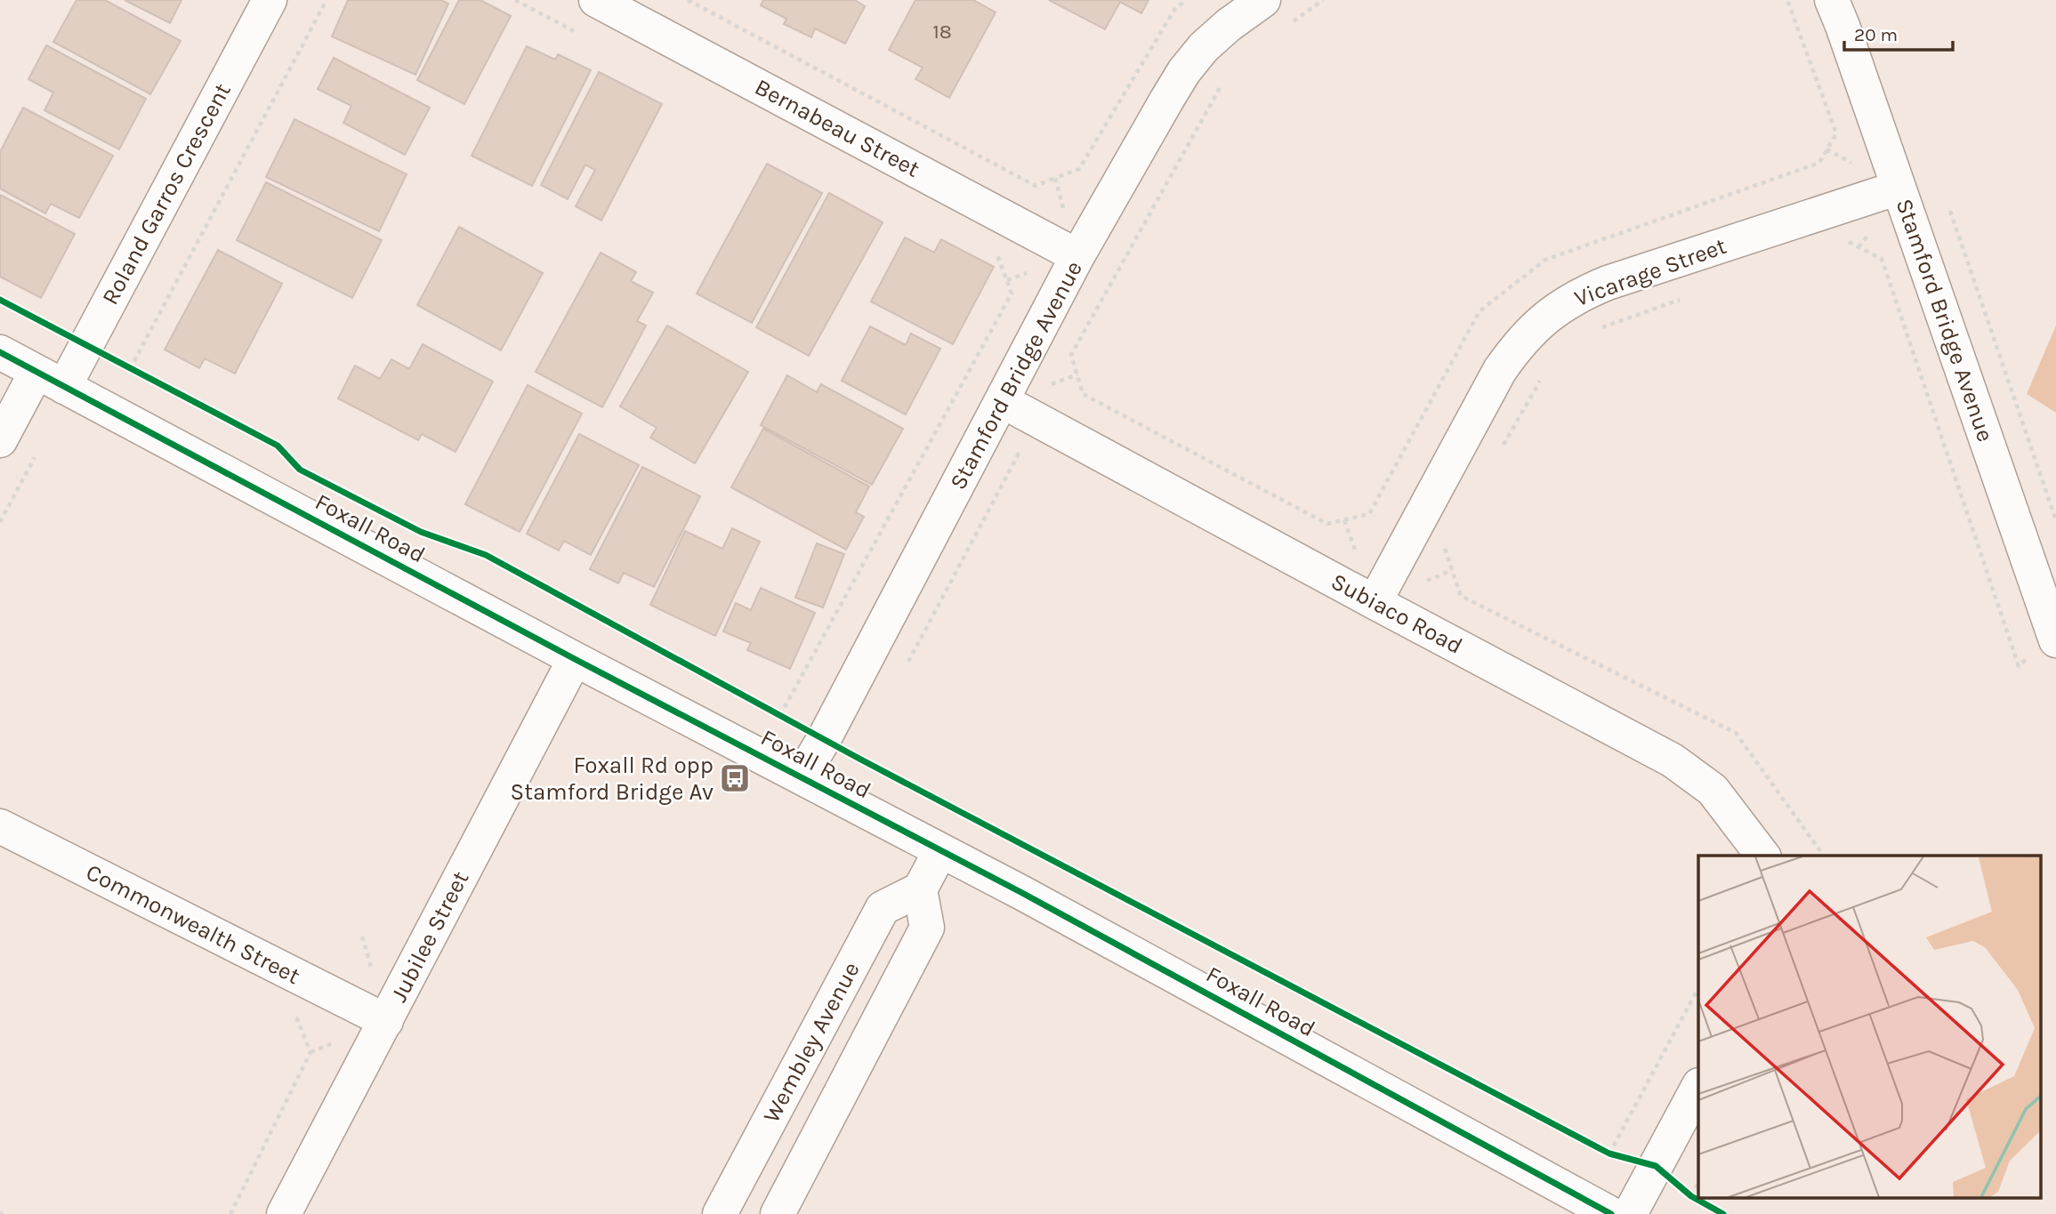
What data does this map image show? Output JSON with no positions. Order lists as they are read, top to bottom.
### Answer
{
  "streets": {
    "street": [
      "Bernabeau Street",
      "Roland Garros Crescent",
      "Vicarage Street",
      "Stamford Bridge Avenue",
      "Foxall Road",
      "Subiaco Road",
      "Commonwealth Street",
      "Jubilee Street",
      "Wembley Avenue"
    ]
  },
  "crossings": [
    ["Bernabeau Street", "Stamford Bridge Avenue"],
    ["Roland Garros Crescent", "Foxall Road"],
    ["Vicarage Street", "Stamford Bridge Avenue"],
    ["Vicarage Street", "Subiaco Road"],
    ["Stamford Bridge Avenue", "Foxall Road"],
    ["Stamford Bridge Avenue", "Subiaco Road"],
    ["Foxall Road", "Jubilee Street"],
    ["Commonwealth Street", "Jubilee Street"]
  ],
  "places": {
    "bus stop": ["Foxall Rd opp Stamford Bridge Av"]
  },
  "house_numbers": ["18"],
  "scale_bar": "20 m"
}
